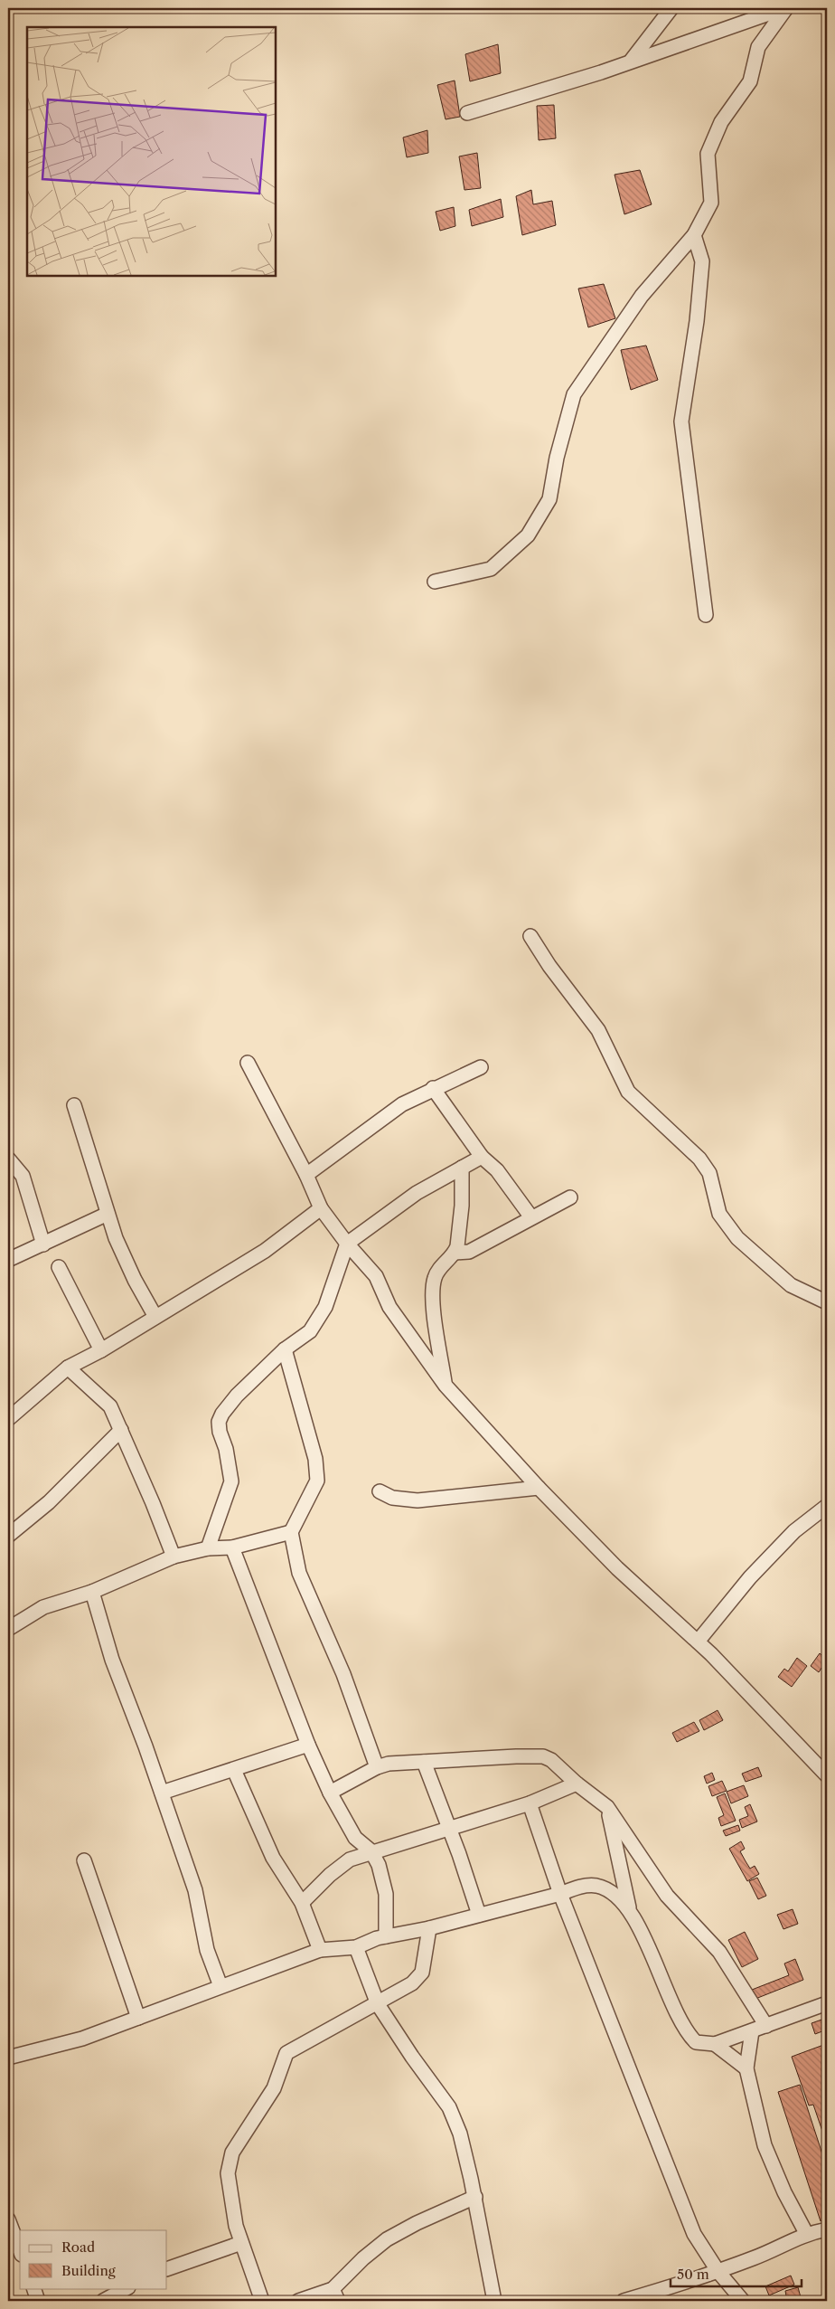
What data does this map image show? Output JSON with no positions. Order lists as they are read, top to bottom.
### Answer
{
  "legend": ["Road", "Building"],
  "scale_bar": "50 m"
}
